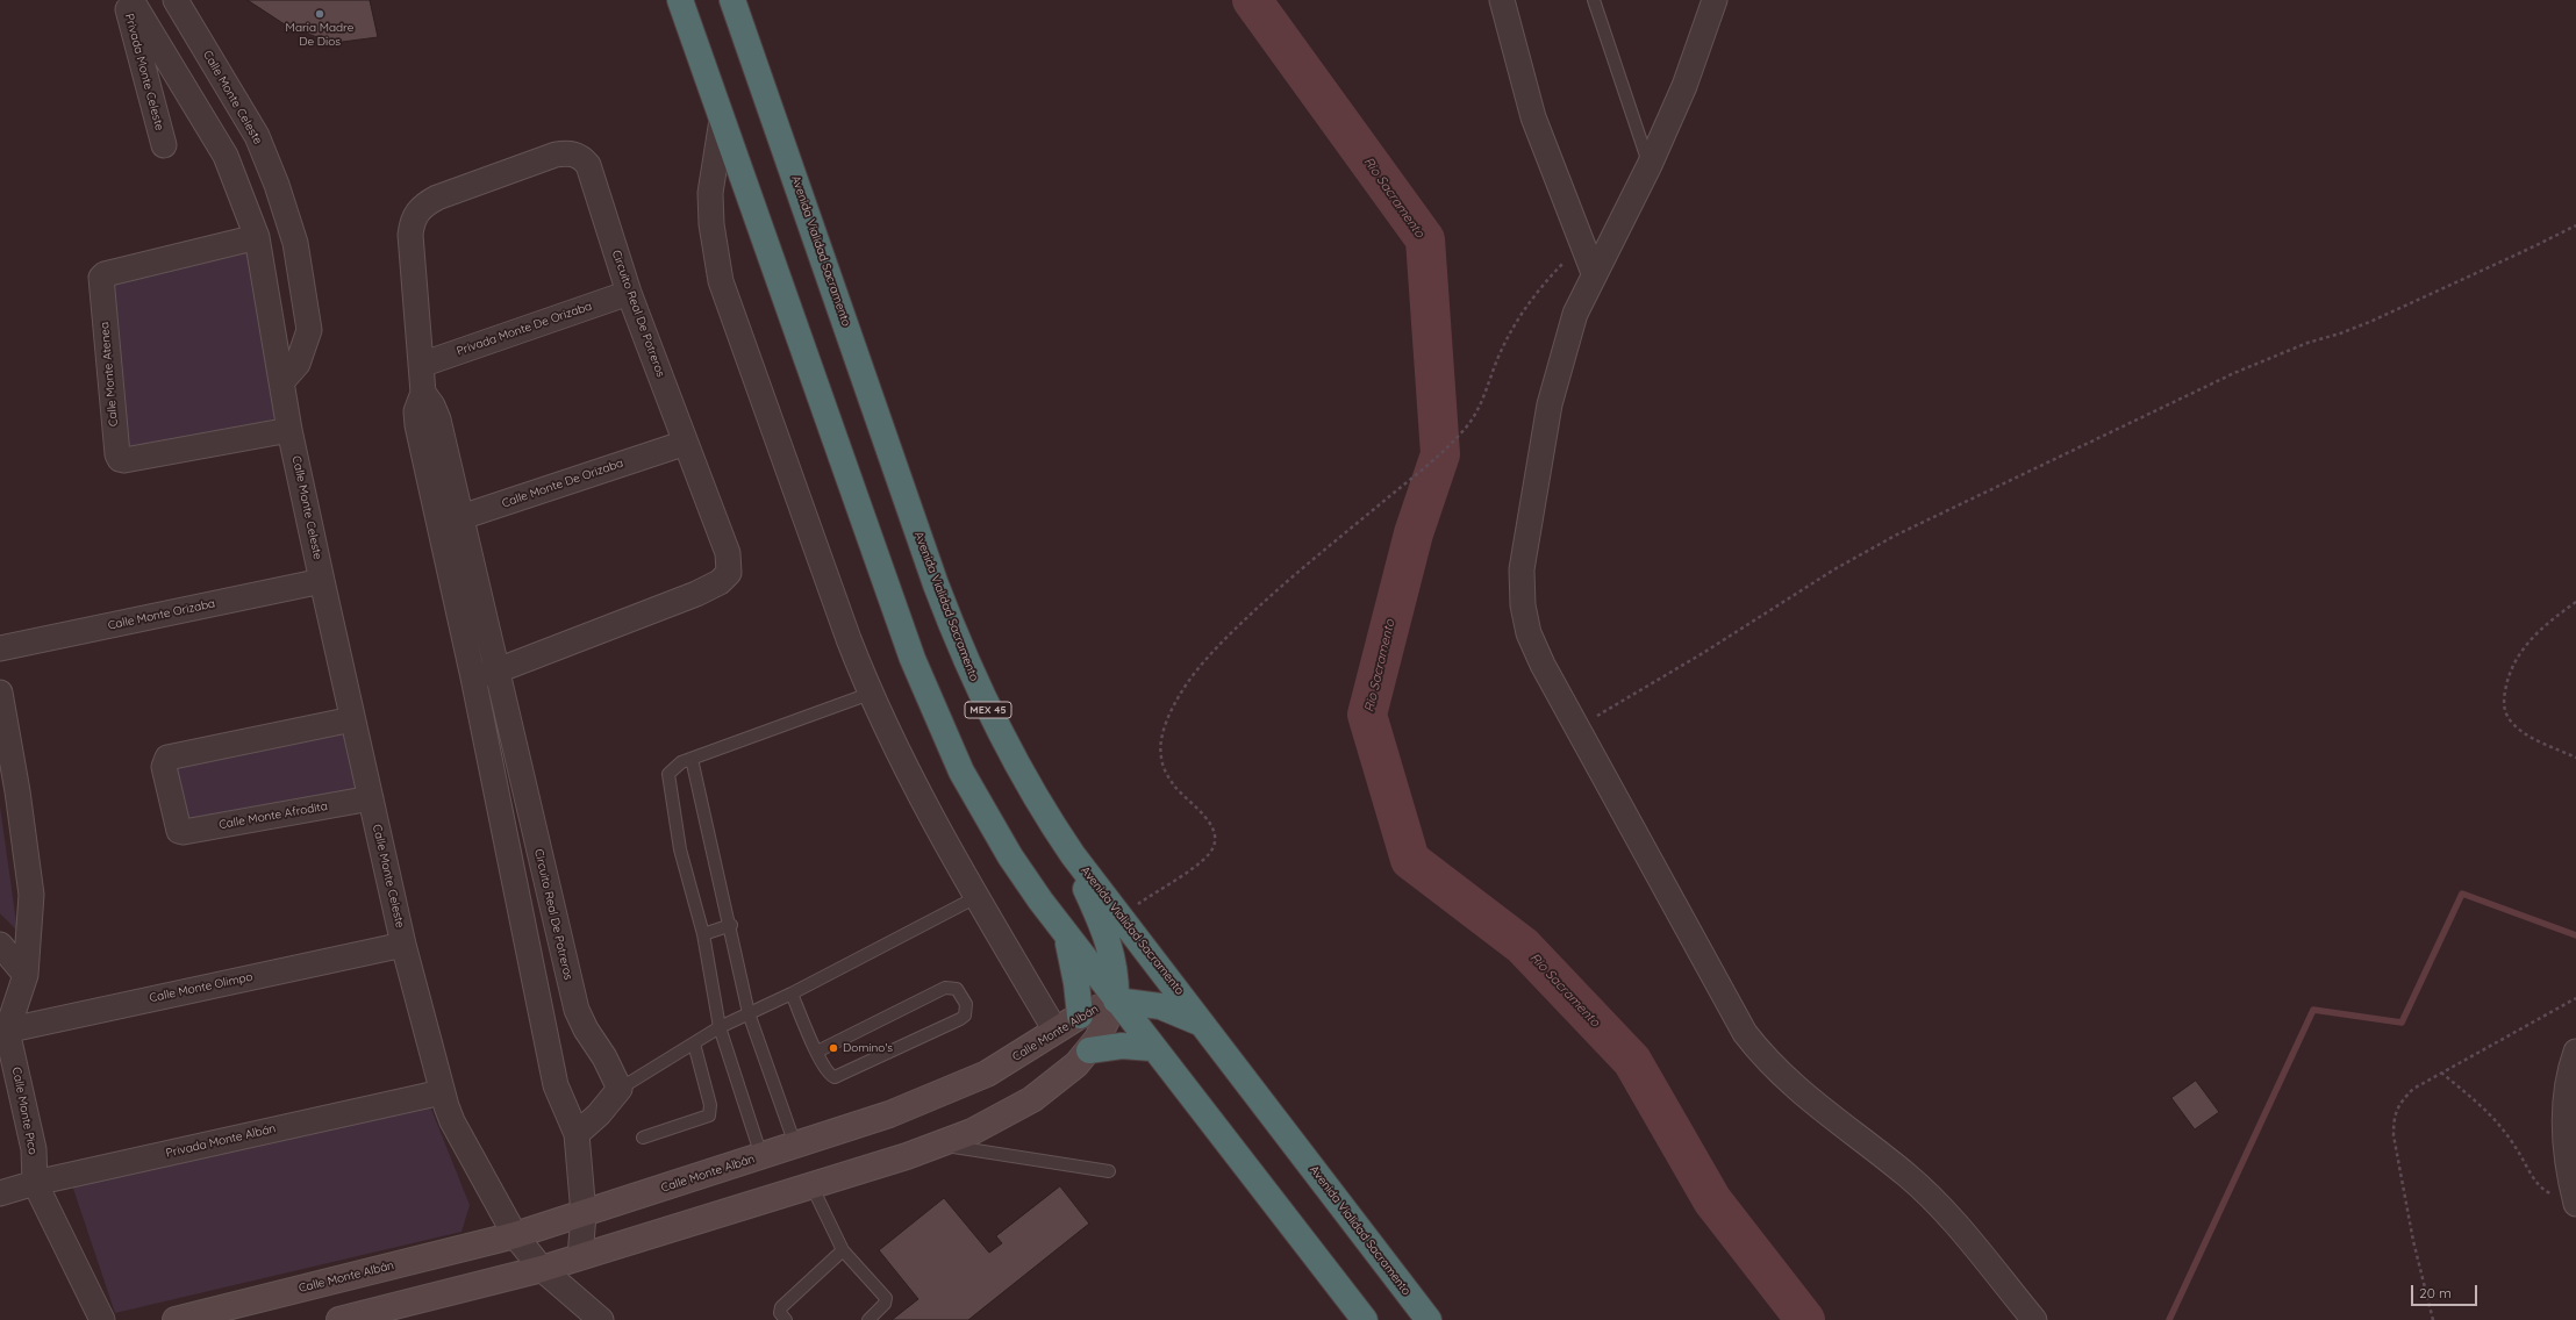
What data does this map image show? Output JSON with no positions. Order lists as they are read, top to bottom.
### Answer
{
  "streets": {
    "highway": ["Avenida Vialidad Sacramento", "MEX 45"],
    "main road": ["Calle Monte Albán"],
    "street": [
      "Privada Monte Celeste",
      "Calle Monte Celeste",
      "Circuito Real De Potreros",
      "Privada Monte De Orizaba",
      "Calle Monte Atenea",
      "Calle Monte De Orizaba",
      "Calle Monte Orizaba",
      "Calle Monte Afrodita",
      "Calle Monte Olimpo",
      "Calle Monte Pico",
      "Privada Monte Albán"
    ]
  },
  "crossings": [
    ["Calle Monte Celeste", "Calle Monte Atenea"],
    ["Calle Monte Celeste", "Calle Monte Orizaba"],
    ["Calle Monte Celeste", "Calle Monte Afrodita"],
    ["Calle Monte Celeste", "Calle Monte Olimpo"],
    ["Calle Monte Celeste", "Calle Monte Albán"],
    ["Calle Monte Celeste", "Privada Monte Albán"],
    ["Circuito Real De Potreros", "Privada Monte De Orizaba"],
    ["Circuito Real De Potreros", "Calle Monte De Orizaba"],
    ["Circuito Real De Potreros", "Calle Monte Albán"],
    ["Calle Monte Olimpo", "Calle Monte Pico"],
    ["Calle Monte Pico", "Privada Monte Albán"]
  ],
  "water": ["Rio Sacramento"],
  "places": ["Maria Madre De Dios", "Domino's"],
  "scale_bar": "20 m"
}
